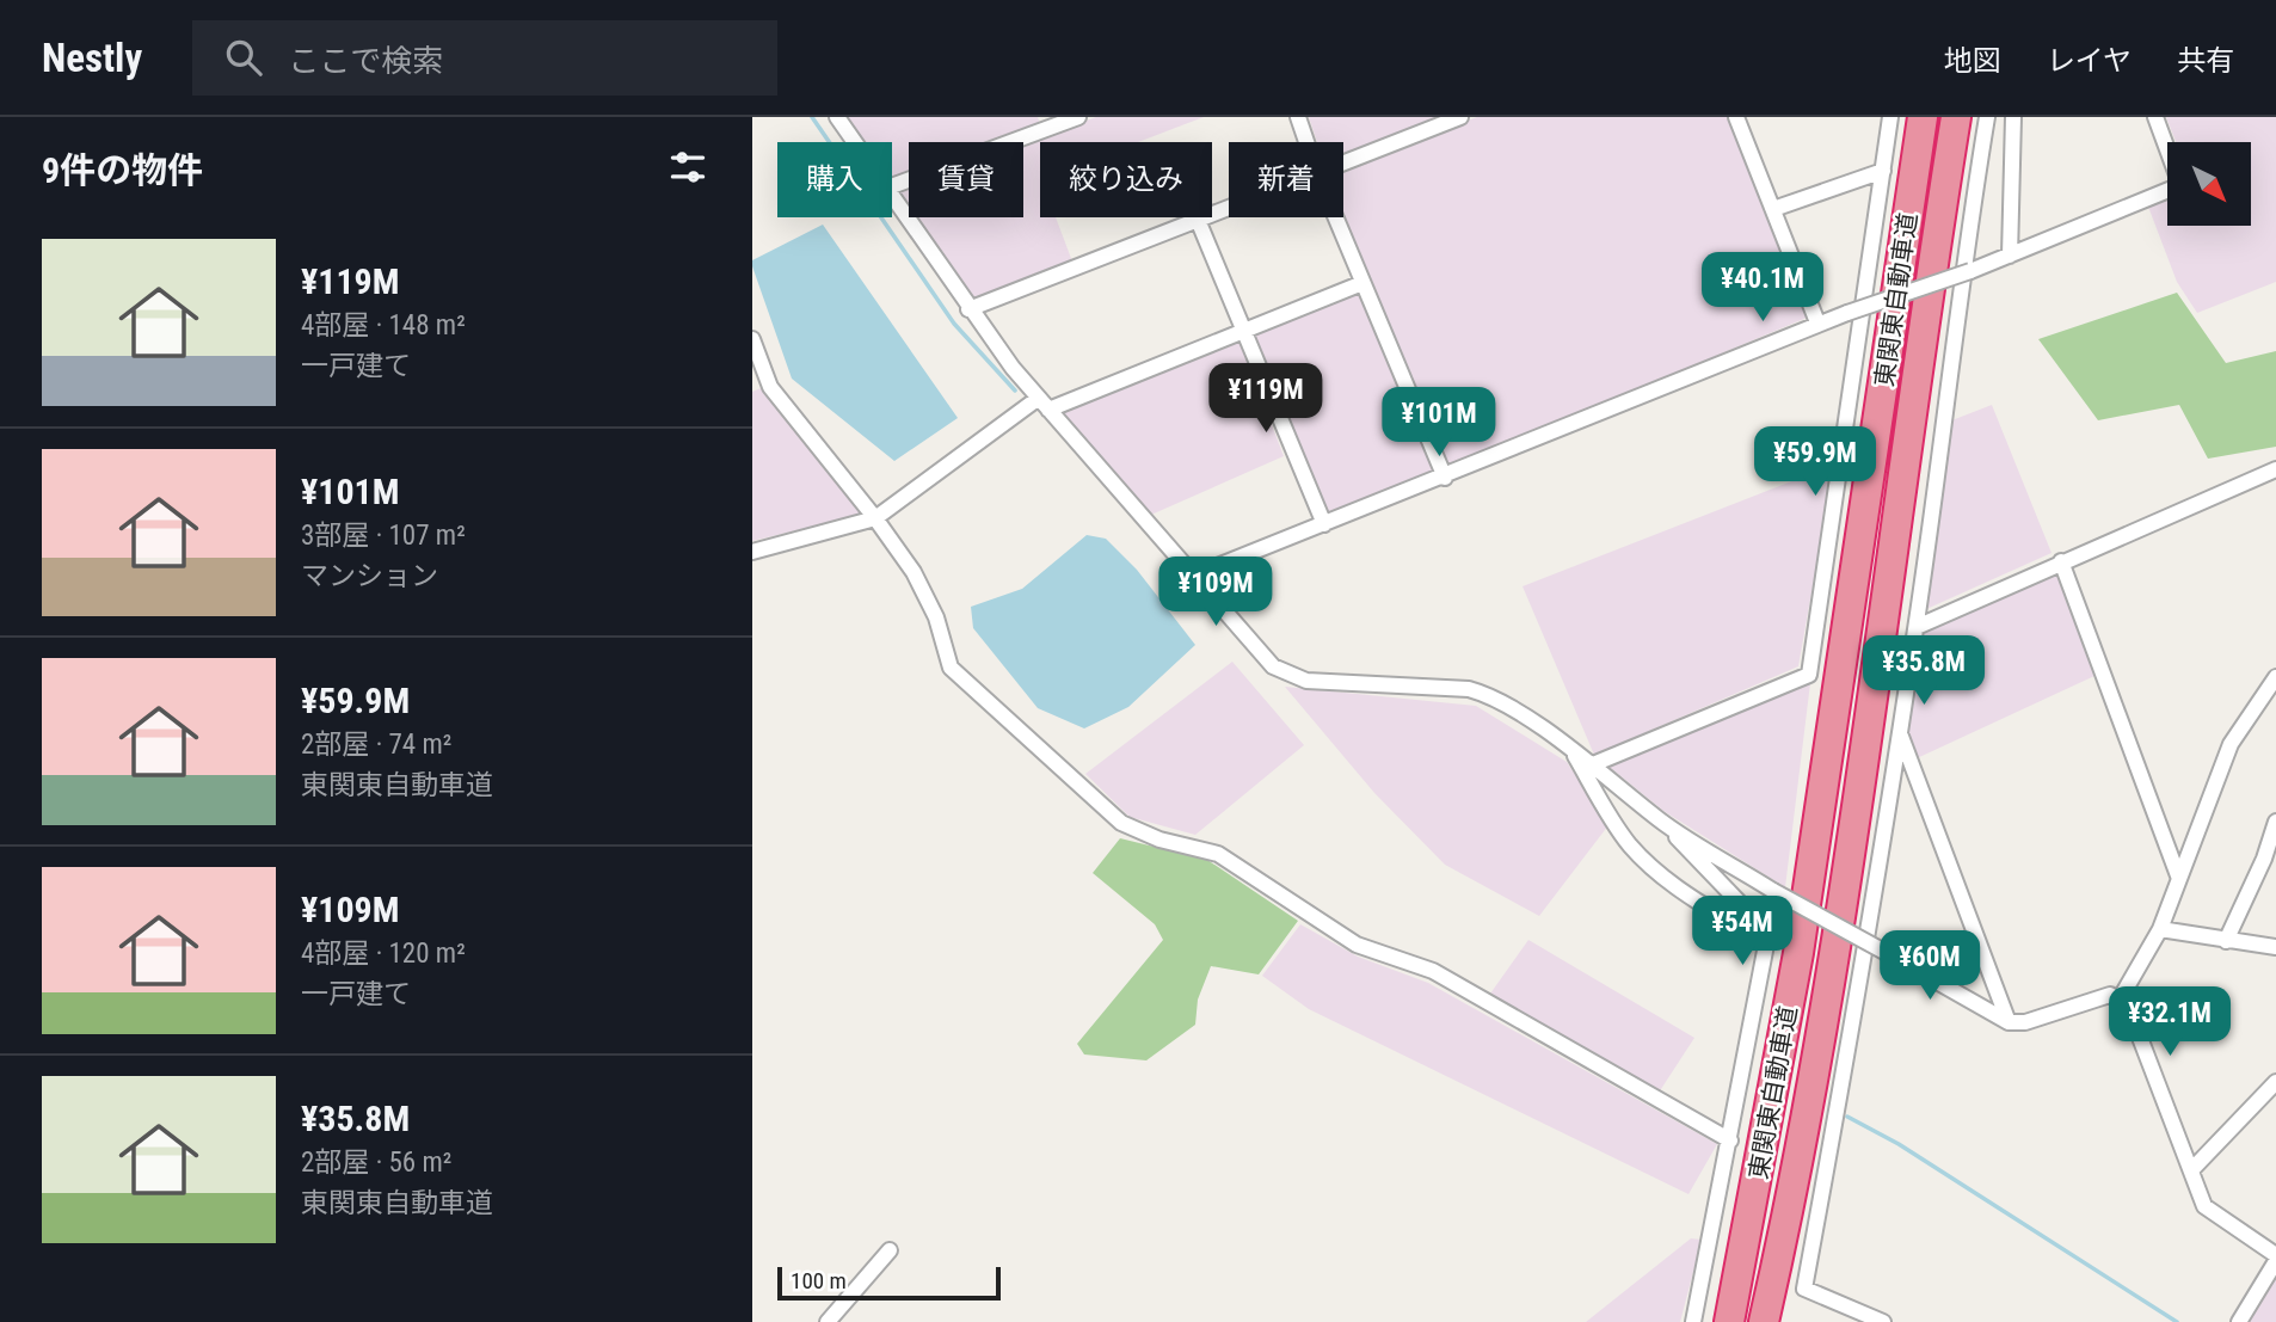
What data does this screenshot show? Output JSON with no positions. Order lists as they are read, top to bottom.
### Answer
{
  "streets": {
    "highway": ["東関東自動車道"]
  },
  "scale_bar": "100 m",
  "north": "bottom right",
  "page": {
    "header": "Nestly",
    "search": "ここで検索",
    "nav": ["地図", "レイヤ", "共有"],
    "heading": "9件の物件",
    "chip": [
      "購入",
      "賃貸",
      "絞り込み",
      "新着"
    ],
    "list": [
      {
        "name": "¥119M",
        "note": "4部屋 · 148 m² · 一戸建て"
      },
      {
        "name": "¥101M",
        "note": "3部屋 · 107 m² · マンション"
      },
      {
        "name": "¥59.9M",
        "note": "2部屋 · 74 m² · 東関東自動車道"
      },
      {
        "name": "¥109M",
        "note": "4部屋 · 120 m² · 一戸建て"
      },
      {
        "name": "¥35.8M",
        "note": "2部屋 · 56 m² · 東関東自動車道"
      }
    ],
    "price": [
      "¥40.1M",
      "¥119M",
      "¥101M",
      "¥59.9M",
      "¥109M",
      "¥35.8M",
      "¥54M",
      "¥60M",
      "¥32.1M"
    ],
    "scale": "100 m"
  }
}
